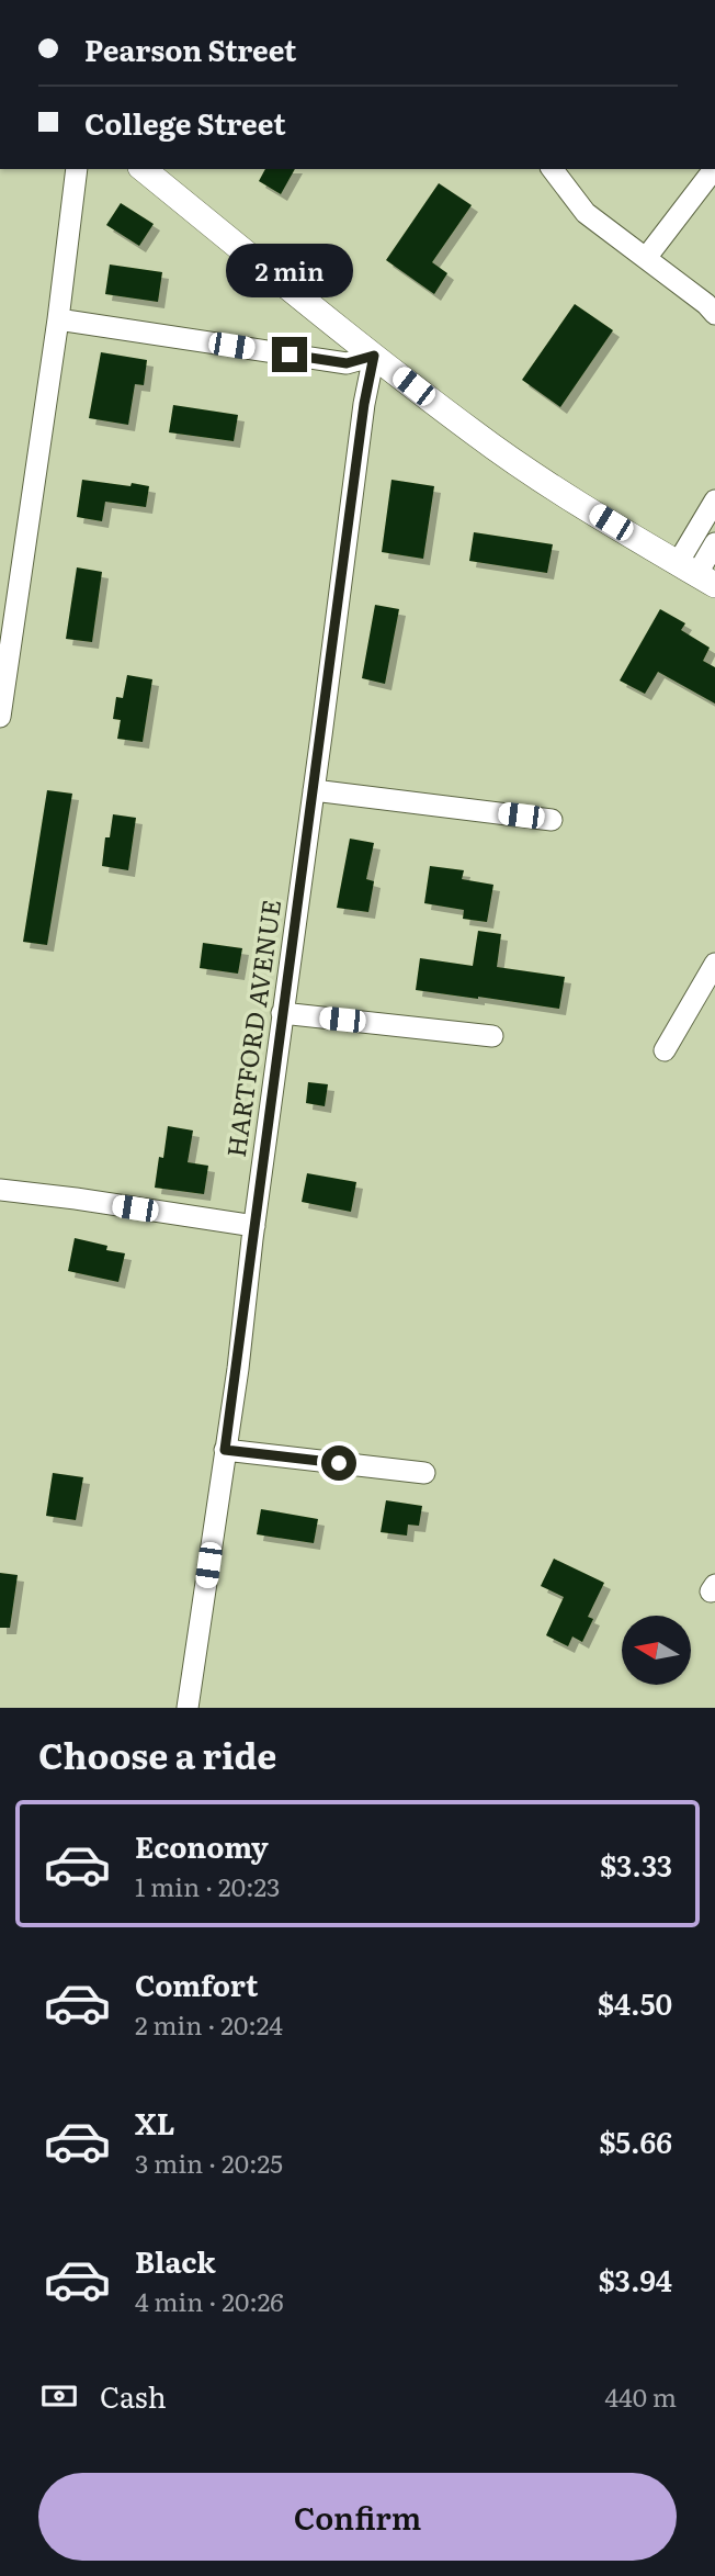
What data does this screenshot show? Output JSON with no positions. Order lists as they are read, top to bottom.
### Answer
{
  "streets": {
    "street": ["HARTFORD AVENUE"]
  },
  "north": "left",
  "page": {
    "banner": ["Pearson Street", "College Street"],
    "bubble": "2 min",
    "heading": "Choose a ride",
    "list": [
      {
        "name": "Economy",
        "note": "1 min · 20:23",
        "value": "$3.33"
      },
      {
        "name": "Comfort",
        "note": "2 min · 20:24",
        "value": "$4.50"
      },
      {
        "name": "XL",
        "note": "3 min · 20:25",
        "value": "$5.66"
      },
      {
        "name": "Black",
        "note": "4 min · 20:26",
        "value": "$3.94"
      }
    ],
    "pay": ["Cash", "440 m"],
    "buttons": "Confirm"
  }
}
